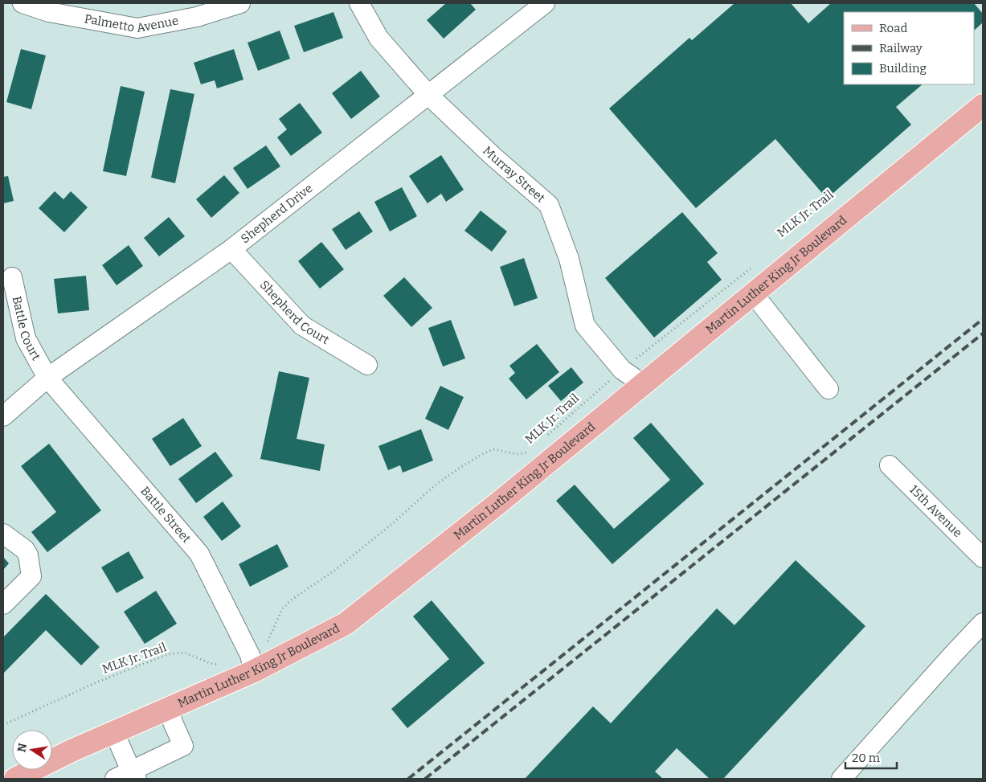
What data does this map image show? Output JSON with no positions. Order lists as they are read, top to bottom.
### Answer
{
  "streets": {
    "main road": ["Martin Luther King Jr Boulevard"],
    "street": [
      "Palmetto Avenue",
      "Murray Street",
      "Shepherd Drive",
      "Shepherd Court",
      "Battle Court",
      "15th Avenue",
      "Battle Street"
    ],
    "path": ["MLK Jr. Trail"]
  },
  "crossings": [
    ["Murray Street", "Shepherd Drive"],
    ["Murray Street", "MLK Jr. Trail"],
    ["Murray Street", "Martin Luther King Jr Boulevard"],
    ["Shepherd Drive", "Shepherd Court"],
    ["Shepherd Drive", "Battle Court"],
    ["Shepherd Drive", "Battle Street"],
    ["MLK Jr. Trail", "Martin Luther King Jr Boulevard"],
    ["MLK Jr. Trail", "Battle Street"],
    ["Martin Luther King Jr Boulevard", "Battle Street"],
    ["Battle Court", "Battle Street"]
  ],
  "legend": ["Road", "Railway", "Building"],
  "scale_bar": "20 m",
  "north": "left"
}
